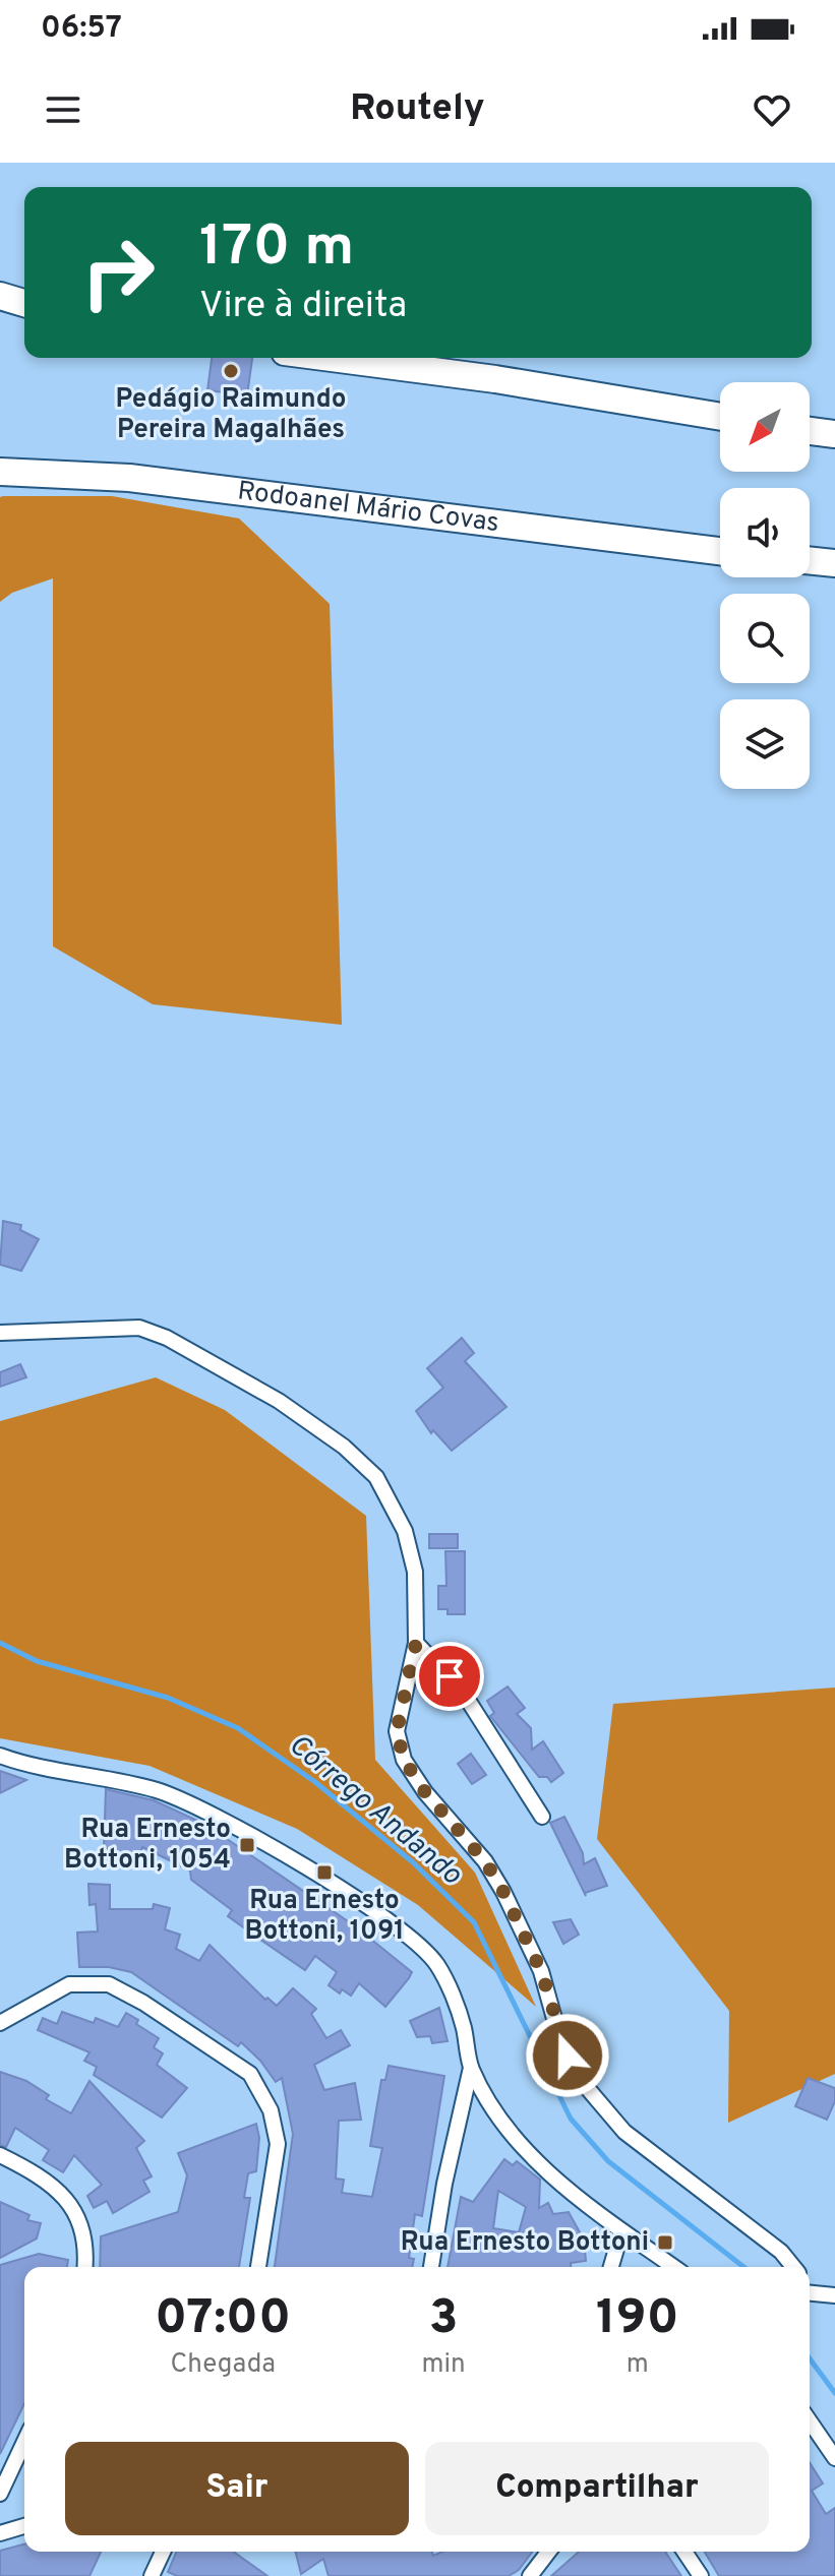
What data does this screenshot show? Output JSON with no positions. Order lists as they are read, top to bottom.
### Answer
{
  "streets": {
    "highway": ["Rodoanel Mário Covas"]
  },
  "water": ["Córrego Andando"],
  "places": {
    "other": ["Pedágio Raimundo Pereira Magalhães"],
    "transit": ["Rua Ernesto Bottoni, 1054", "Rua Ernesto Bottoni, 1091", "Rua Ernesto Bottoni"]
  },
  "north": "bottom left",
  "page": {
    "status": "06:57",
    "header": "Routely",
    "turn": ["170 m", "Vire à direita"],
    "eta": [
      "07:00",
      "Chegada",
      "3",
      "min",
      "190",
      "m"
    ],
    "buttons": ["Sair", "Compartilhar"]
  }
}
